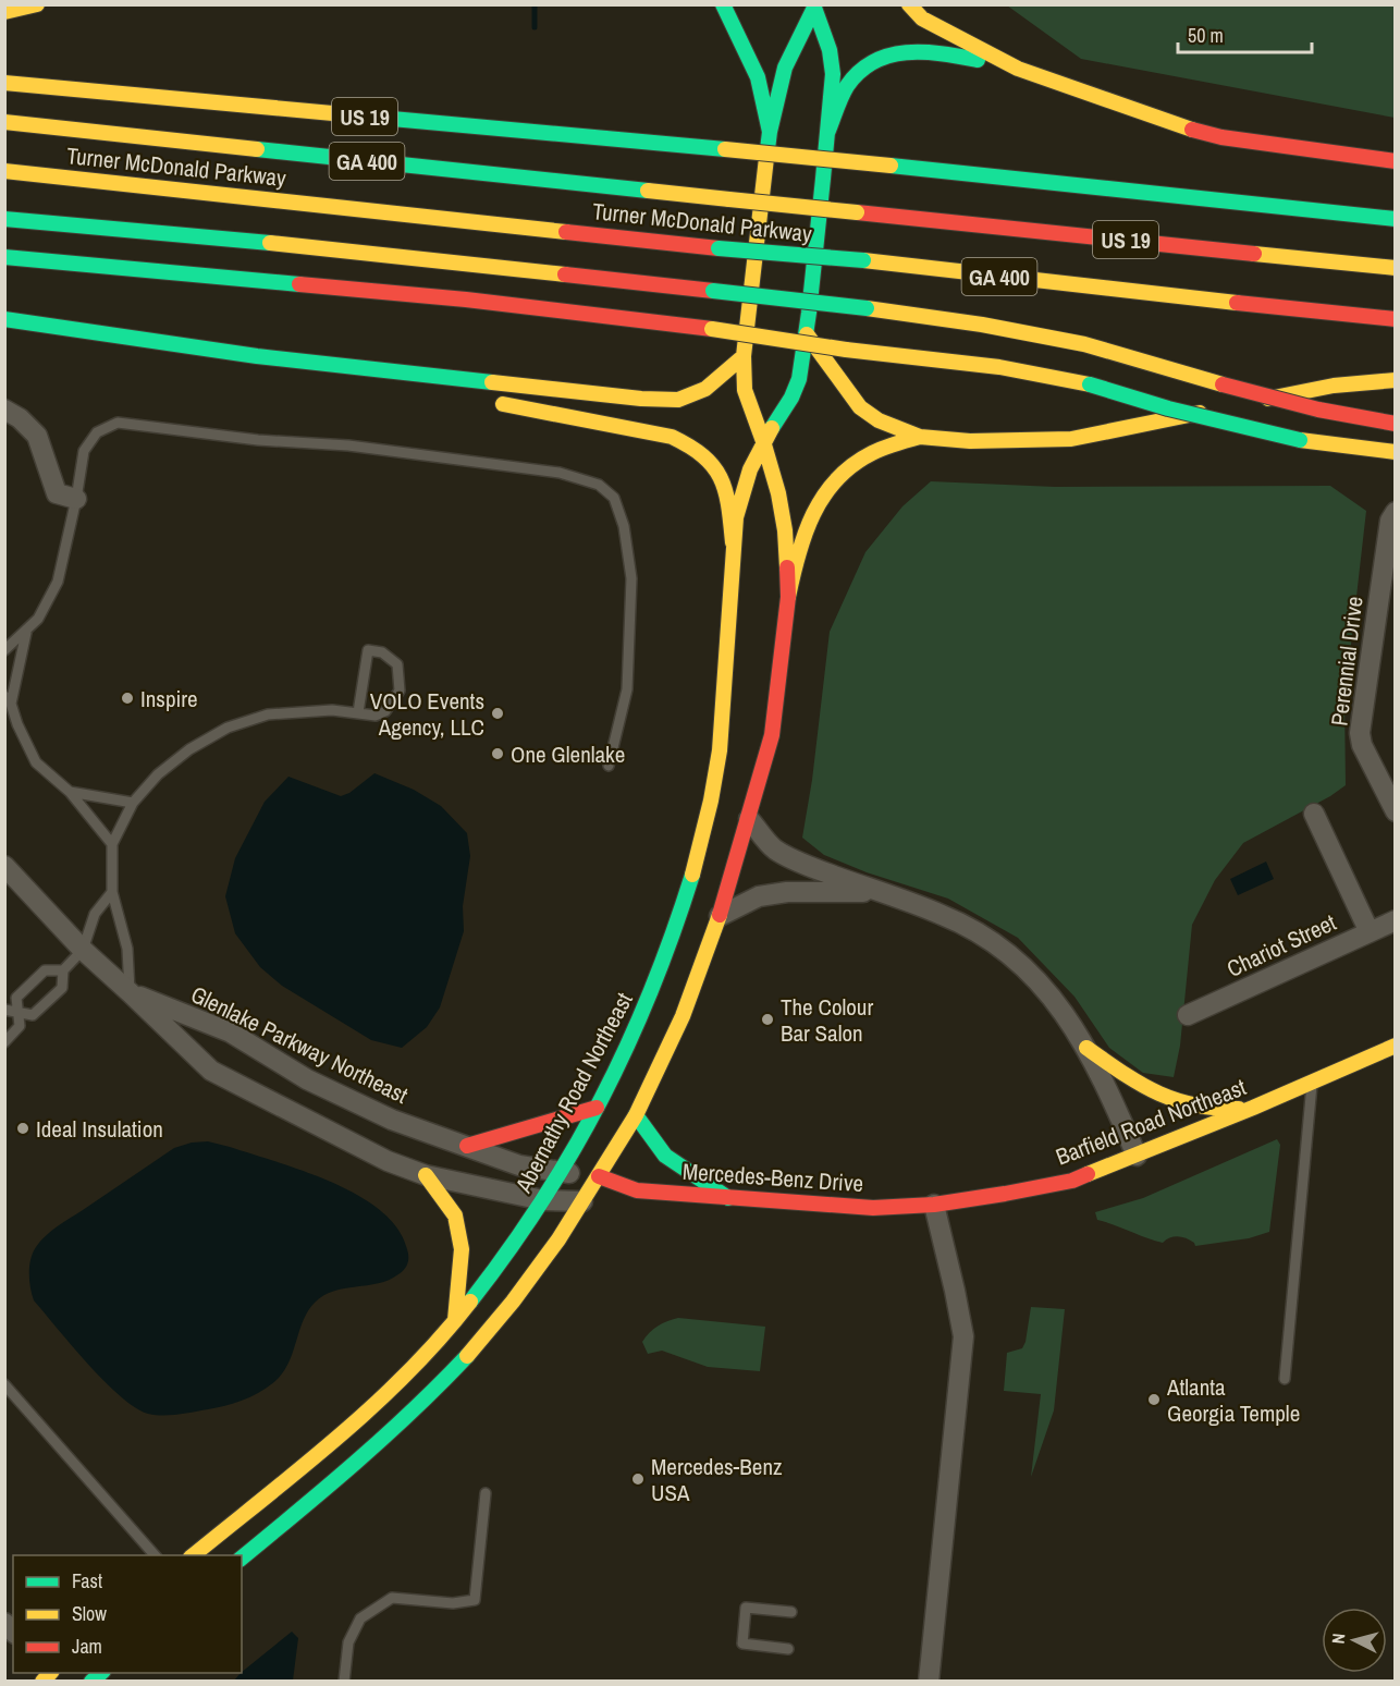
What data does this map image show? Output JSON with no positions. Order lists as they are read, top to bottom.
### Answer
{
  "streets": {
    "main road": [
      "US 19",
      "GA 400",
      "Turner McDonald Parkway",
      "Abernathy Road Northeast",
      "Barfield Road Northeast",
      "Mercedes-Benz Drive"
    ],
    "street": ["Perennial Drive", "Chariot Street", "Glenlake Parkway Northeast"]
  },
  "crossings": [
    ["Glenlake Parkway Northeast", "Abernathy Road Northeast"],
    ["Glenlake Parkway Northeast", "Mercedes-Benz Drive"],
    ["Abernathy Road Northeast", "Mercedes-Benz Drive"],
    ["Barfield Road Northeast", "Mercedes-Benz Drive"]
  ],
  "places": [
    "Inspire",
    "VOLO Events Agency, LLC",
    "One Glenlake",
    "The Colour Bar Salon",
    "Ideal Insulation",
    "Atlanta Georgia Temple",
    "Mercedes-Benz USA"
  ],
  "legend": ["Fast", "Slow", "Jam"],
  "scale_bar": "50 m",
  "north": "left"
}
